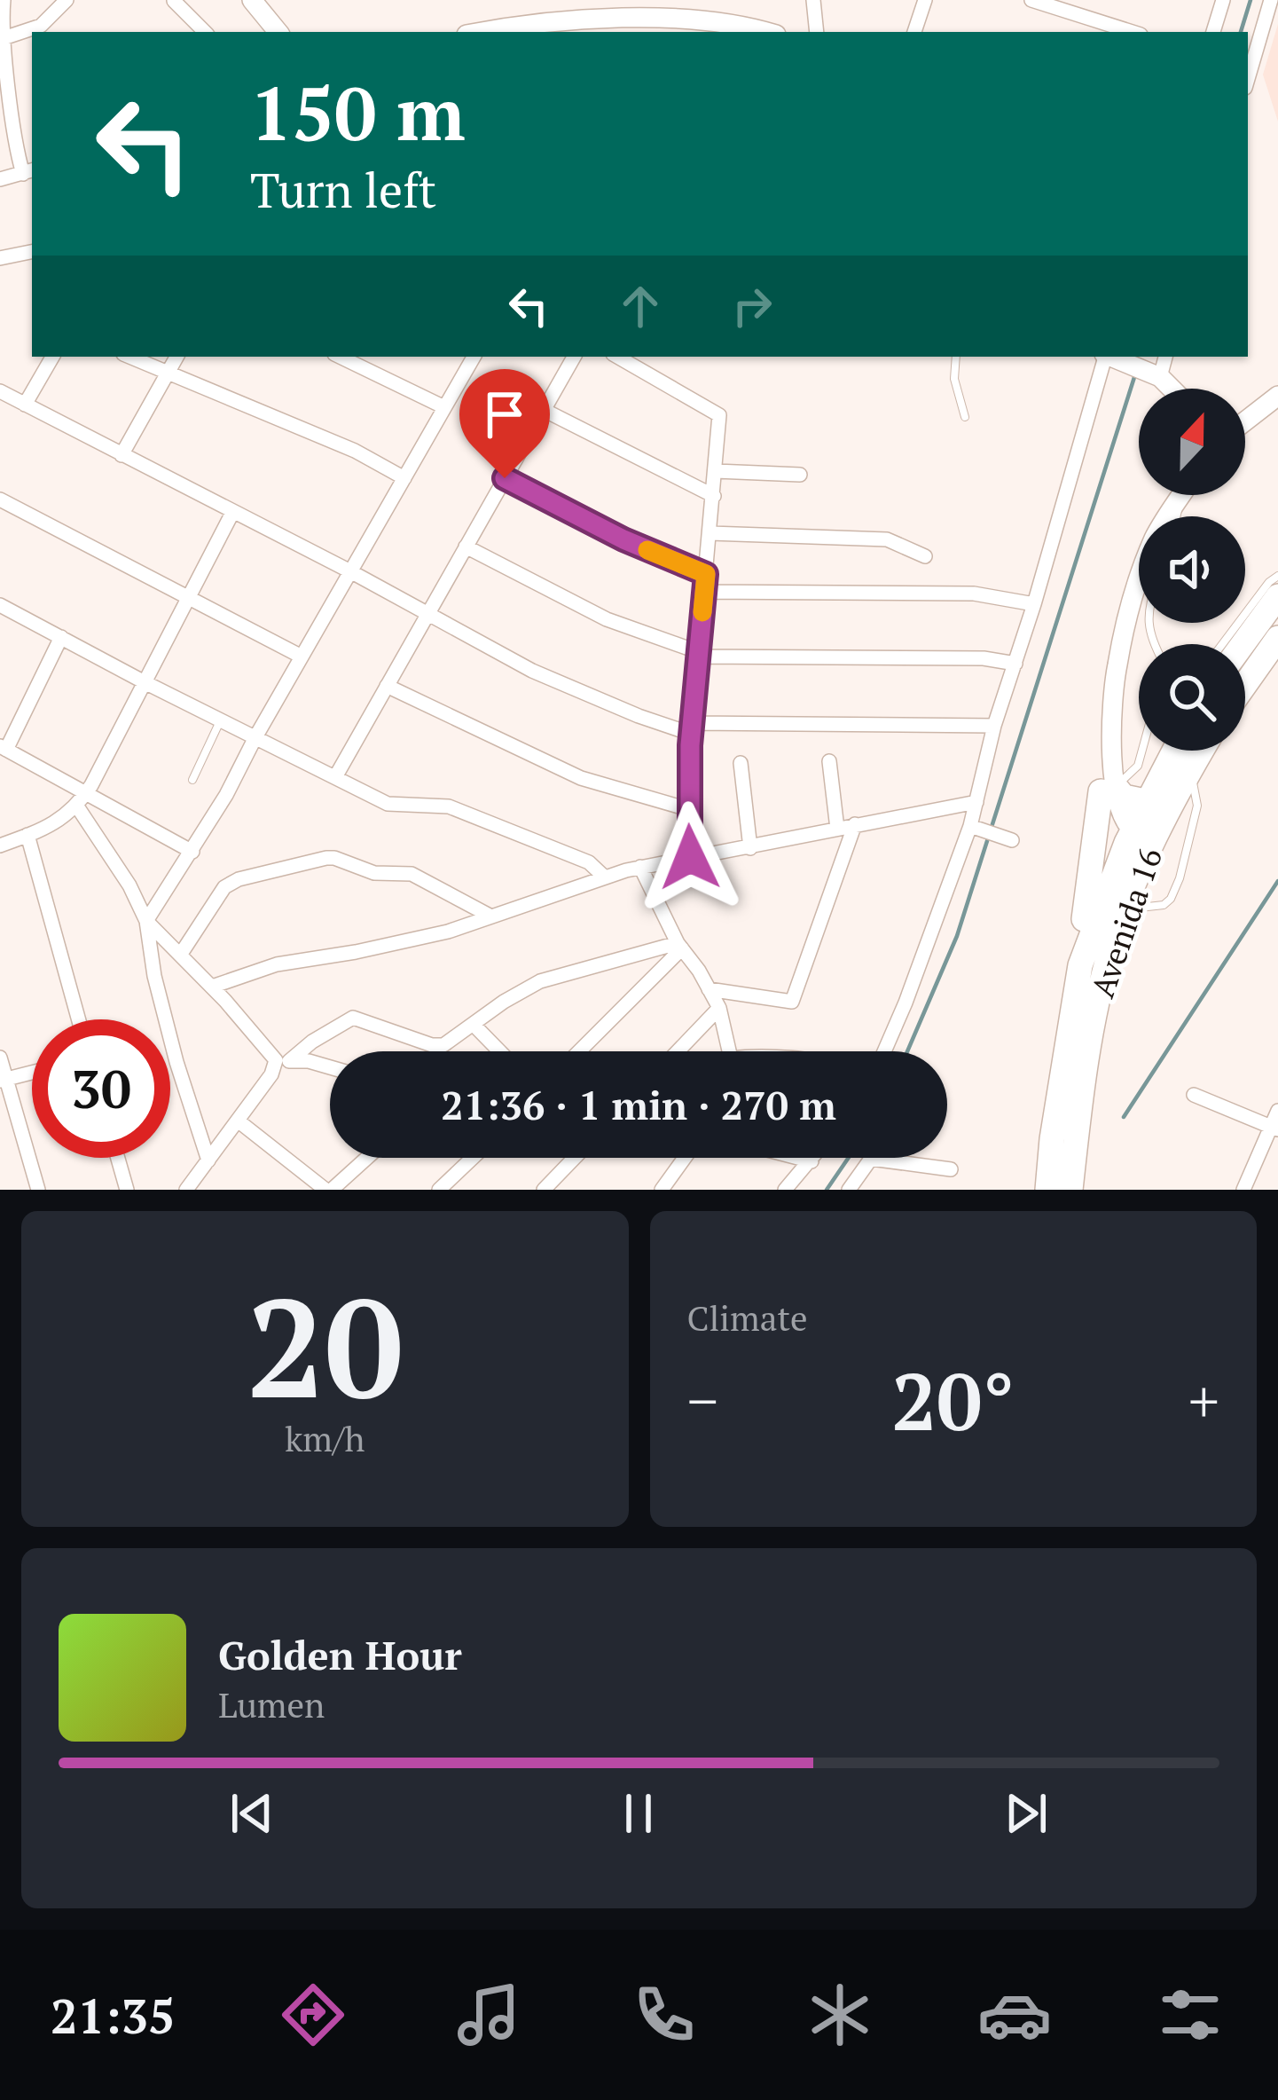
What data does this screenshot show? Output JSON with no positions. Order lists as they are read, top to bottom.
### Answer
{
  "streets": {
    "highway": ["Avenida 16"]
  },
  "north": "top",
  "page": {
    "turn": ["150 m", "Turn left"],
    "limit": "30",
    "trip": "21:36 · 1 min · 270 m",
    "tile": [
      ["20", "km/h"],
      "Climate"
    ],
    "heat": ["−", "20°", "+"],
    "song": ["Golden Hour", "Lumen"],
    "tabs": "21:35"
  }
}
